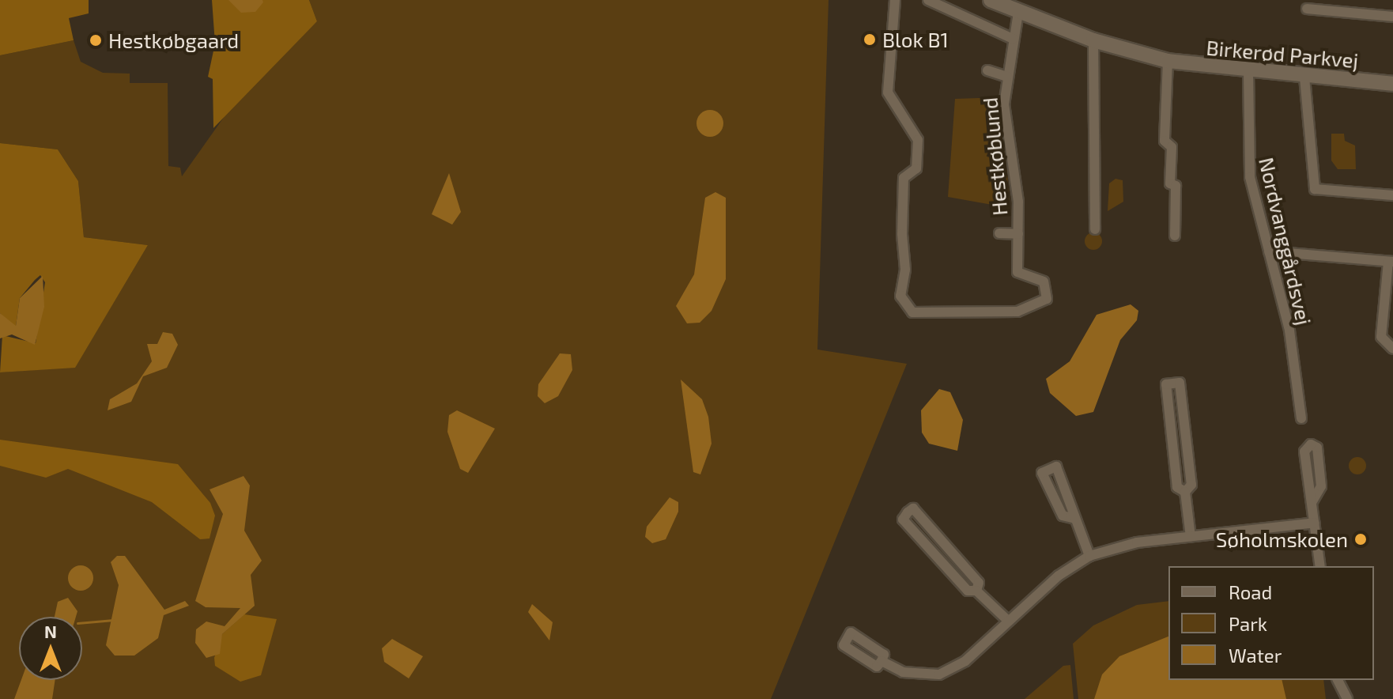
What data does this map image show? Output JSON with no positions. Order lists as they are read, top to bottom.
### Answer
{
  "streets": {
    "street": ["Birkerød Parkvej", "Hestkøblund", "Nordvanggårdsvej"]
  },
  "crossings": [
    ["Birkerød Parkvej", "Hestkøblund"],
    ["Birkerød Parkvej", "Nordvanggårdsvej"]
  ],
  "places": ["Blok B1", "Hestkøbgaard", "Søholmskolen"],
  "legend": ["Road", "Park", "Water"],
  "north": "top"
}
